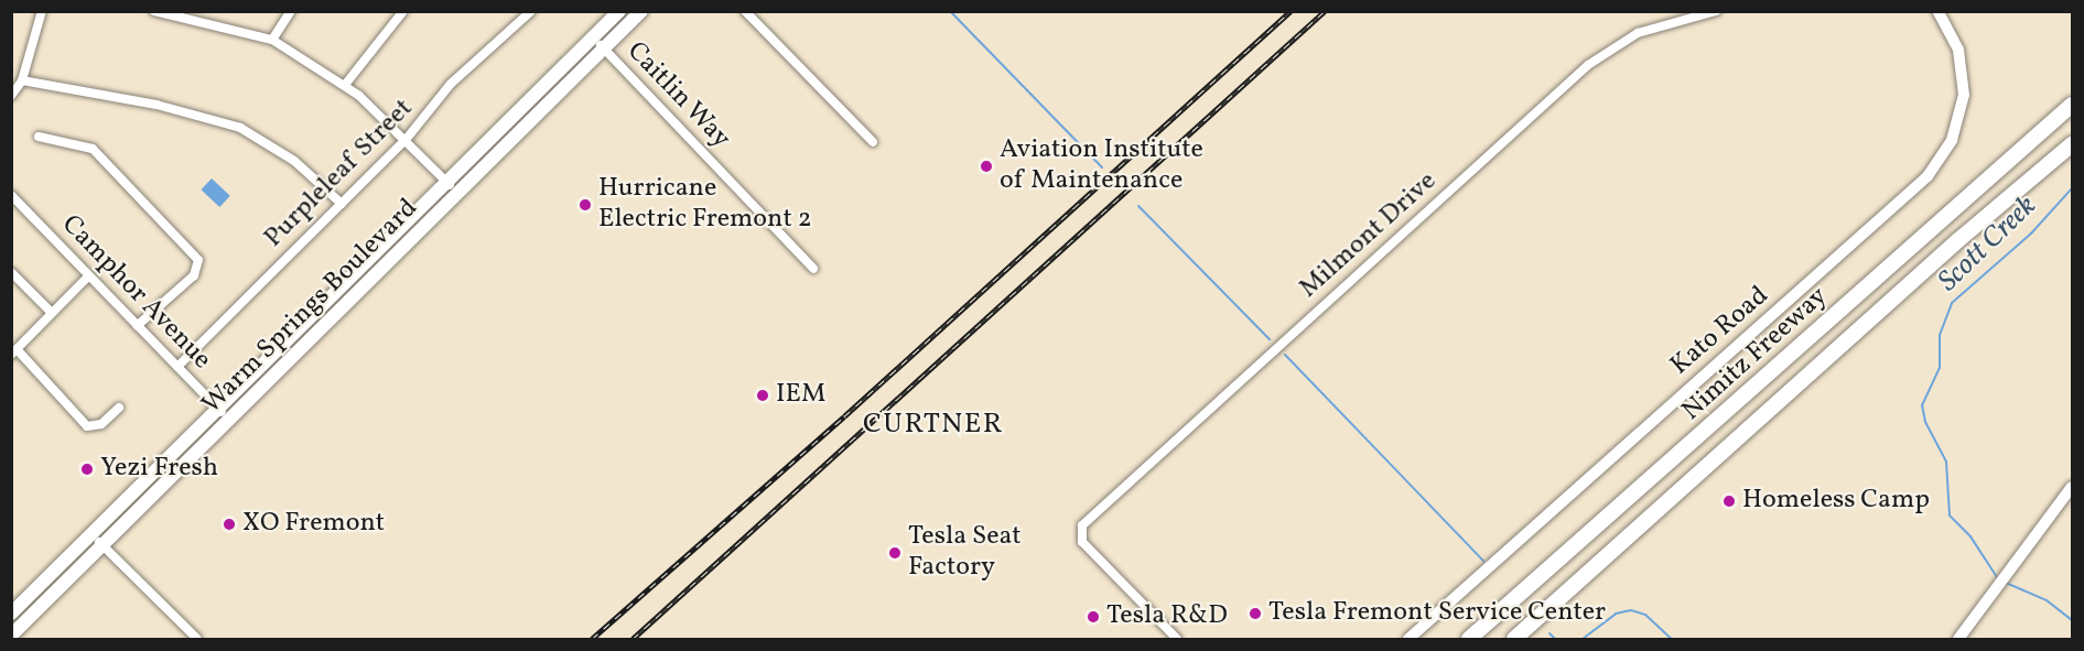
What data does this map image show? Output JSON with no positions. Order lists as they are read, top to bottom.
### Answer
{
  "streets": {
    "highway": ["Nimitz Freeway"],
    "main road": ["Warm Springs Boulevard"],
    "street": [
      "Caitlin Way",
      "Purpleleaf Street",
      "Milmont Drive",
      "Camphor Avenue",
      "Kato Road"
    ]
  },
  "crossings": [
    ["Caitlin Way", "Warm Springs Boulevard"],
    ["Purpleleaf Street", "Camphor Avenue"],
    ["Camphor Avenue", "Warm Springs Boulevard"]
  ],
  "districts": ["CURTNER"],
  "water": ["Scott Creek"],
  "places": [
    "Aviation Institute of Maintenance",
    "Hurricane Electric Fremont 2",
    "IEM",
    "Yezi Fresh",
    "Homeless Camp",
    "XO Fremont",
    "Tesla Seat Factory",
    "Tesla Fremont Service Center",
    "Tesla R&D"
  ]
}
